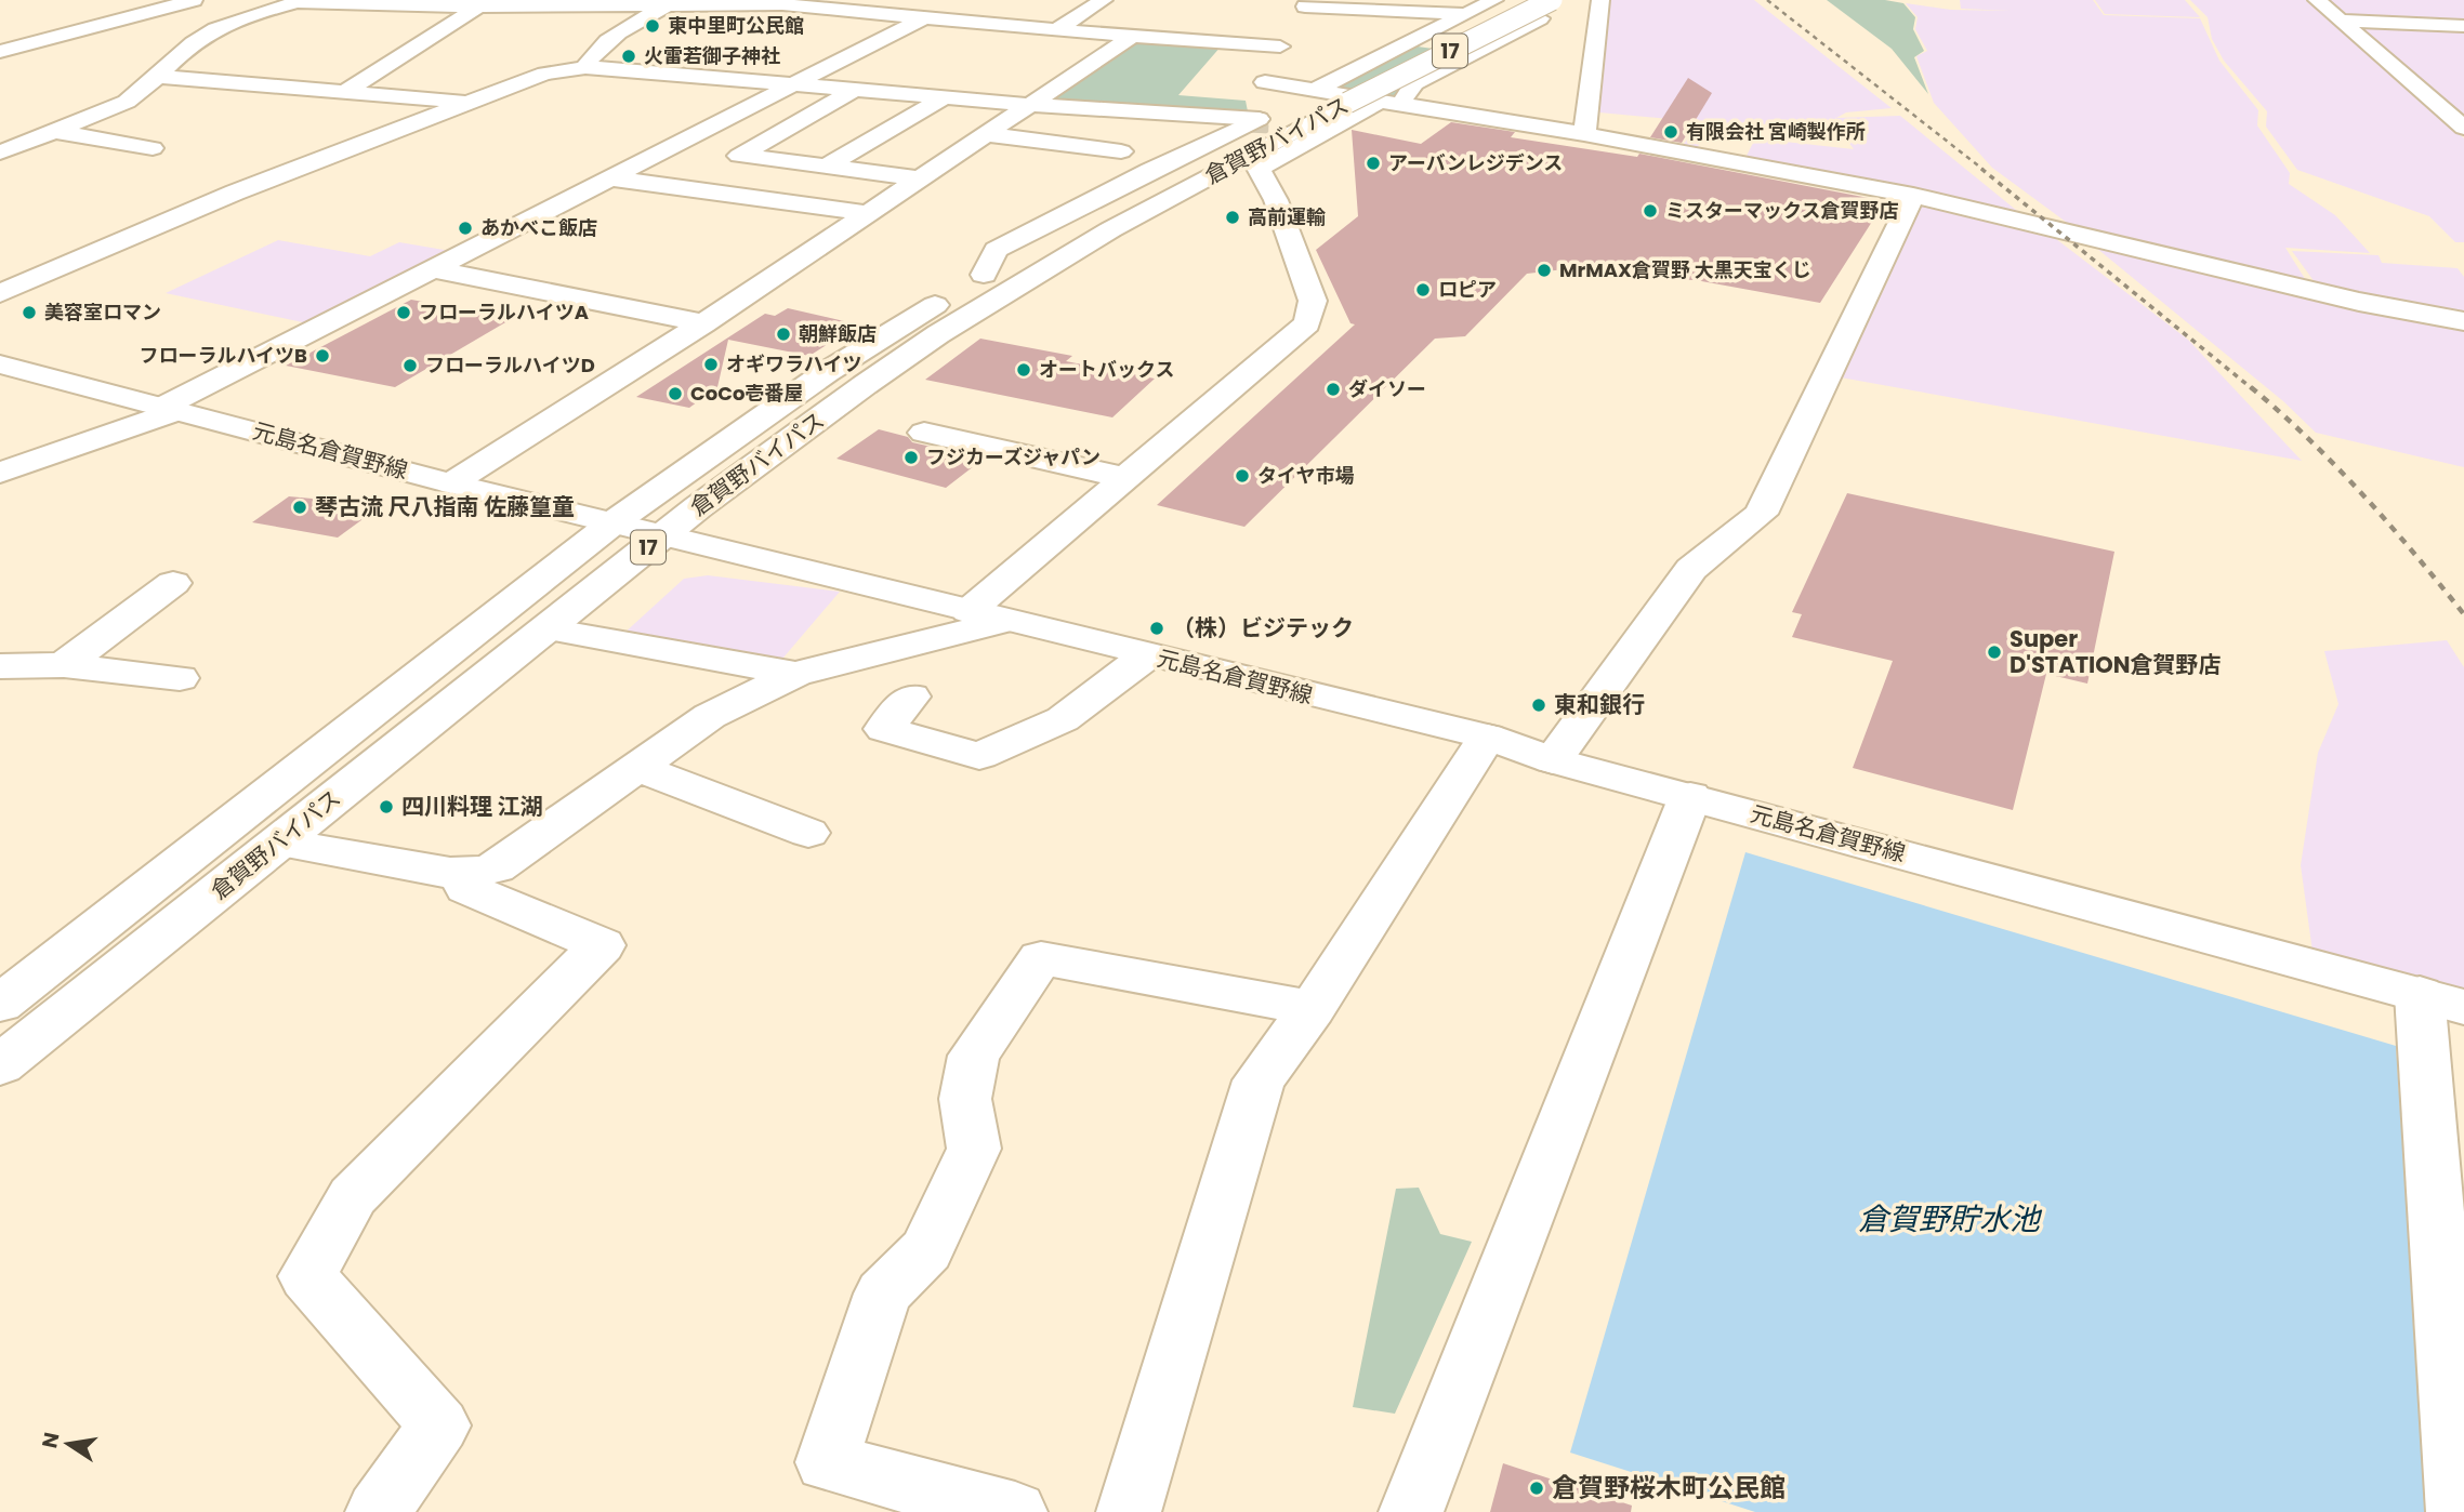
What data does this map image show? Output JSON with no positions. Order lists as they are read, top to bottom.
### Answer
{
  "streets": {
    "main road": ["17", "倉賀野バイパス", "元島名倉賀野線"]
  },
  "crossings": [
    ["倉賀野バイパス", "元島名倉賀野線"]
  ],
  "water": ["倉賀野貯水池"],
  "places": [
    "東中里町公民館",
    "火雷若御子神社",
    "有限会社 宮崎製作所",
    "アーバンレジデンス",
    "ミスターマックス倉賀野店",
    "高前運輸",
    "あかべこ飯店",
    "MrMAX倉賀野 大黒天宝くじ",
    "ロピア",
    "美容室ロマン",
    "フローラルハイツA",
    "朝鮮飯店",
    "フローラルハイツB",
    "オギワラハイツ",
    "フローラルハイツD",
    "オートバックス",
    "ダイソー",
    "CoCo壱番屋",
    "フジカーズジャパン",
    "タイヤ市場",
    "琴古流 尺八指南 佐藤篁童",
    "（株）ビジテック",
    "Super D'STATION倉賀野店",
    "東和銀行",
    "四川料理 江湖",
    "倉賀野桜木町公民館"
  ],
  "north": "left"
}
